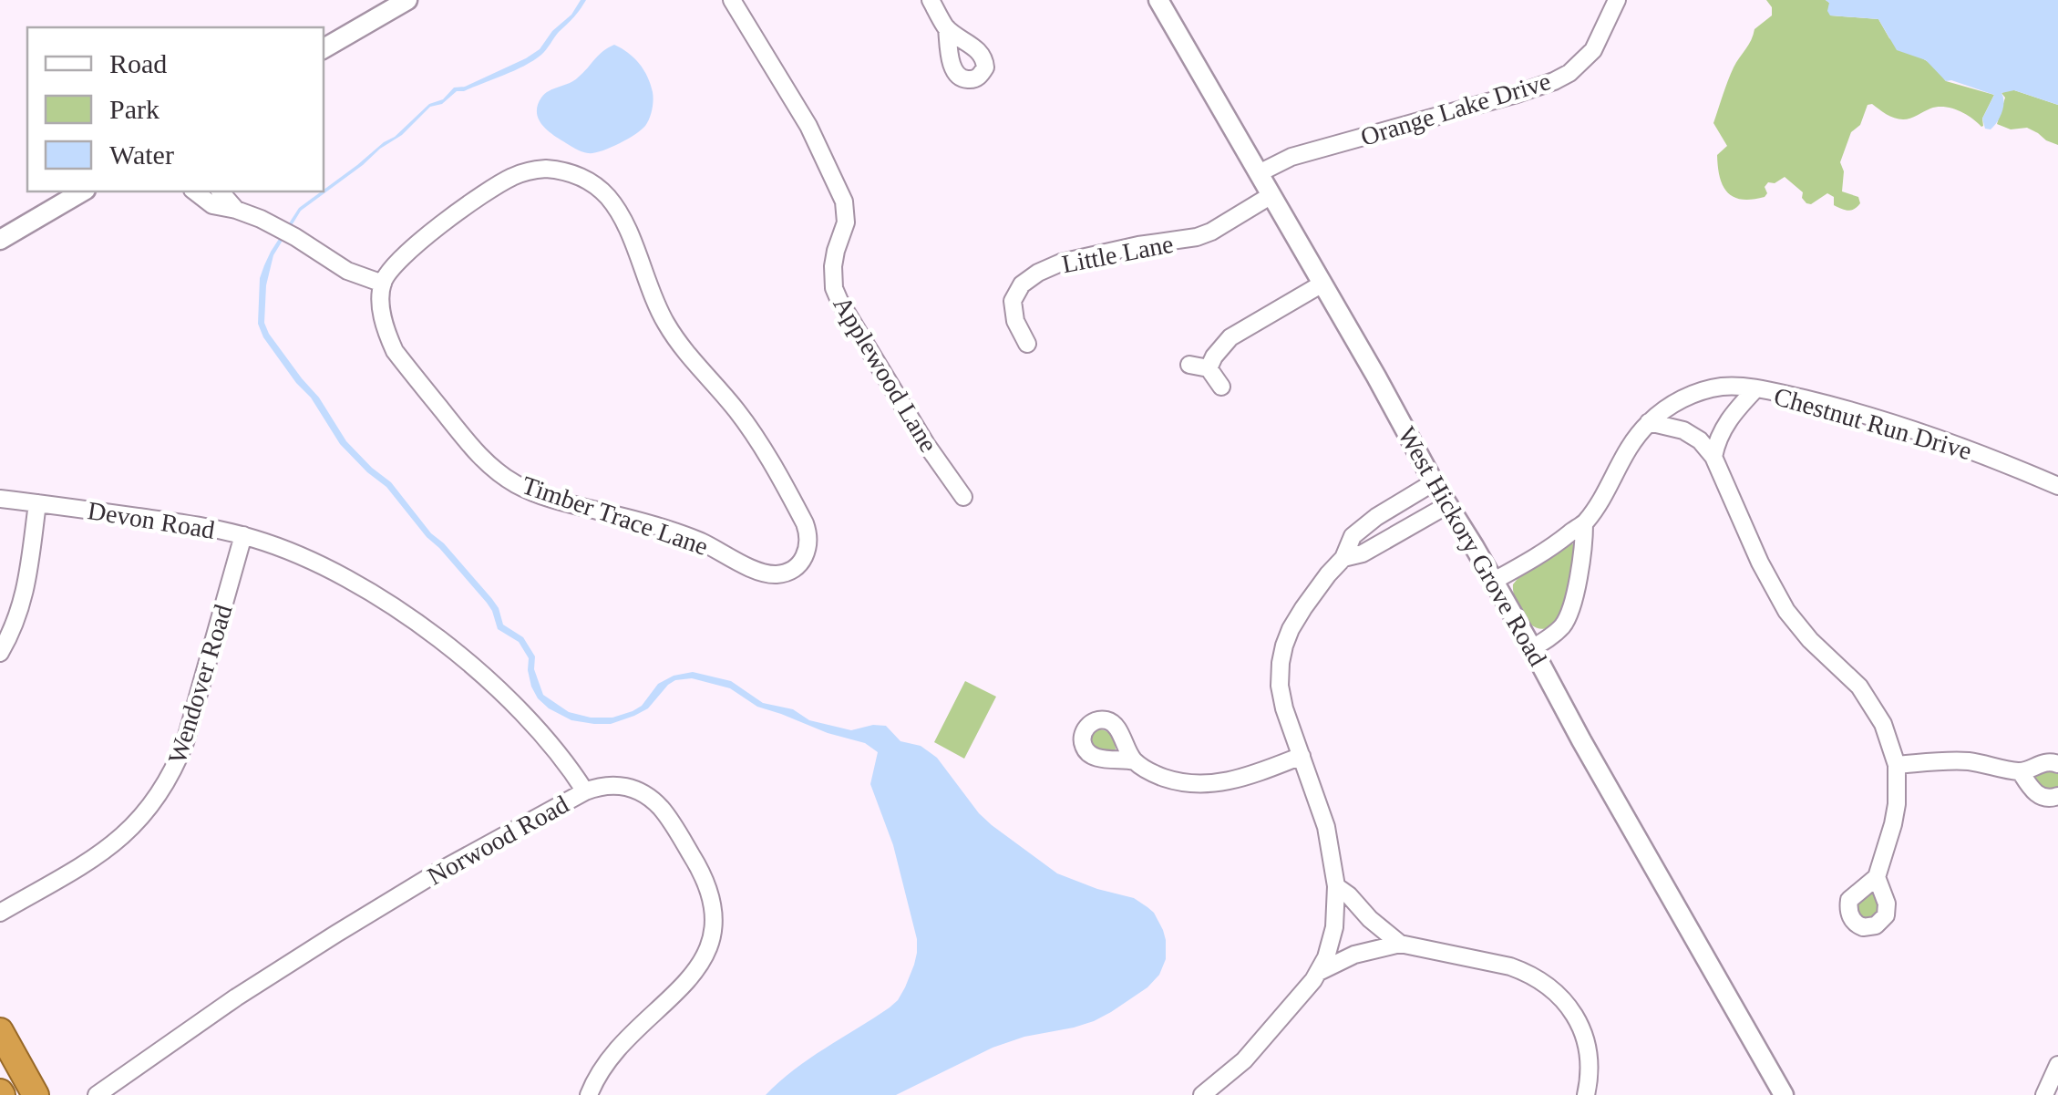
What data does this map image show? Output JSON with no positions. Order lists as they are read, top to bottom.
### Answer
{
  "streets": {
    "street": [
      "Orange Lake Drive",
      "Little Lane",
      "Applewood Lane",
      "Chestnut Run Drive",
      "Timber Trace Lane",
      "Devon Road",
      "West Hickory Grove Road",
      "Wendover Road",
      "Norwood Road"
    ]
  },
  "crossings": [
    ["Orange Lake Drive", "West Hickory Grove Road"],
    ["Little Lane", "West Hickory Grove Road"],
    ["Chestnut Run Drive", "West Hickory Grove Road"],
    ["Devon Road", "Wendover Road"],
    ["Devon Road", "Norwood Road"]
  ],
  "legend": ["Road", "Park", "Water"]
}
